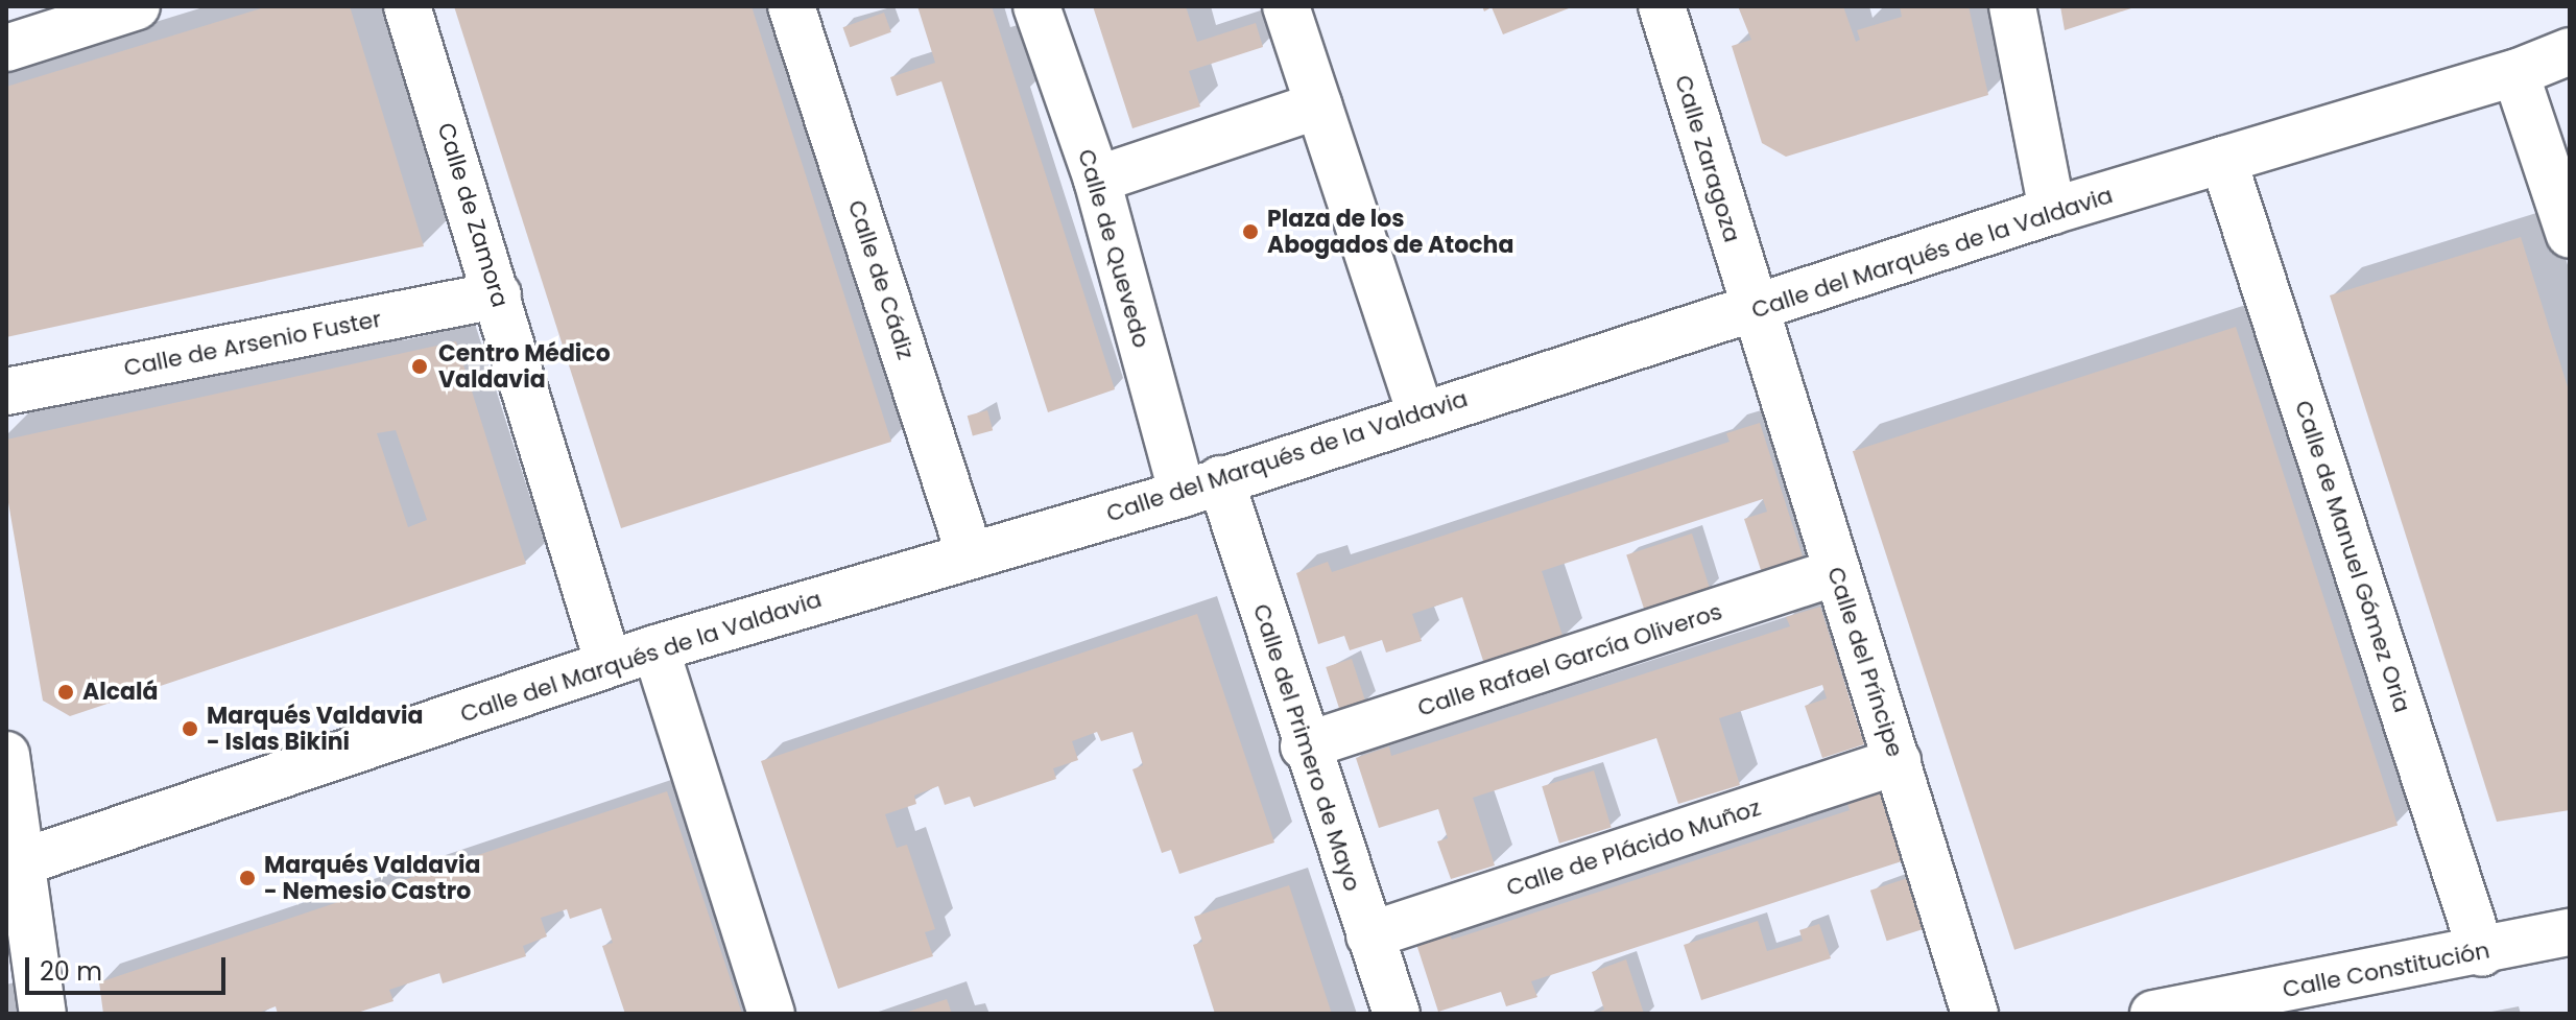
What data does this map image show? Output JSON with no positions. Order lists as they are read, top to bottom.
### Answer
{
  "streets": {
    "street": [
      "Calle Zaragoza",
      "Calle de Zamora",
      "Calle de Quevedo",
      "Calle del Marqués de la Valdavia",
      "Calle de Cádiz",
      "Calle de Arsenio Fuster",
      "Calle de Manuel Gómez Oria",
      "Calle Rafael García Oliveros",
      "Calle del Príncipe",
      "Calle del Primero de Mayo",
      "Calle de Plácido Muñoz",
      "Calle Constitución"
    ]
  },
  "crossings": [
    ["Calle Zaragoza", "Calle del Marqués de la Valdavia"],
    ["Calle Zaragoza", "Calle del Príncipe"],
    ["Calle de Zamora", "Calle del Marqués de la Valdavia"],
    ["Calle de Zamora", "Calle de Arsenio Fuster"],
    ["Calle de Quevedo", "Calle del Marqués de la Valdavia"],
    ["Calle de Quevedo", "Calle del Primero de Mayo"],
    ["Calle del Marqués de la Valdavia", "Calle de Cádiz"],
    ["Calle del Marqués de la Valdavia", "Calle de Manuel Gómez Oria"],
    ["Calle del Marqués de la Valdavia", "Calle del Príncipe"],
    ["Calle del Marqués de la Valdavia", "Calle del Primero de Mayo"],
    ["Calle de Manuel Gómez Oria", "Calle Constitución"],
    ["Calle Rafael García Oliveros", "Calle del Príncipe"],
    ["Calle Rafael García Oliveros", "Calle del Primero de Mayo"],
    ["Calle del Príncipe", "Calle de Plácido Muñoz"],
    ["Calle del Primero de Mayo", "Calle de Plácido Muñoz"]
  ],
  "places": [
    "Plaza de los Abogados de Atocha",
    "Centro Médico Valdavia",
    "Alcalá",
    "Marqués Valdavia - Islas Bikini",
    "Marqués Valdavia - Nemesio Castro"
  ],
  "scale_bar": "20 m"
}
